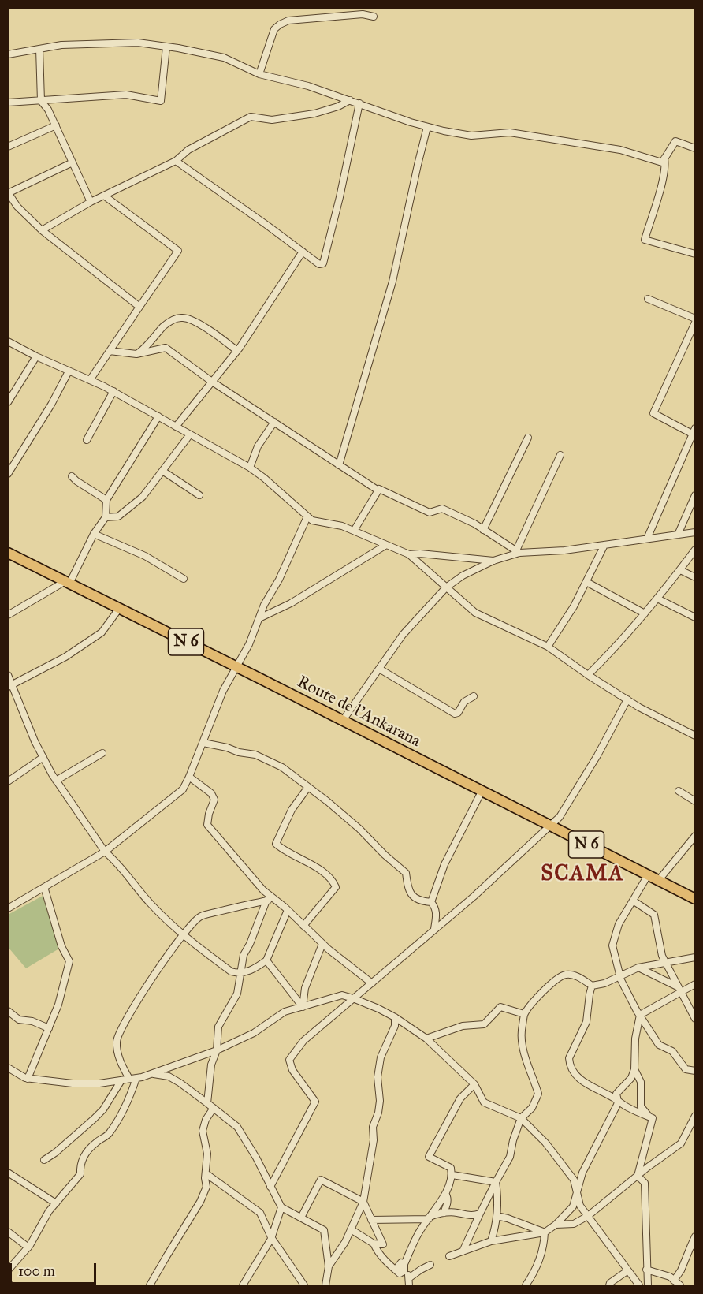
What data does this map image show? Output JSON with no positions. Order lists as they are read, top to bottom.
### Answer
{
  "streets": {
    "main road": ["N 6", "Route de l'Ankarana"]
  },
  "districts": ["SCAMA"],
  "scale_bar": "100 m"
}
